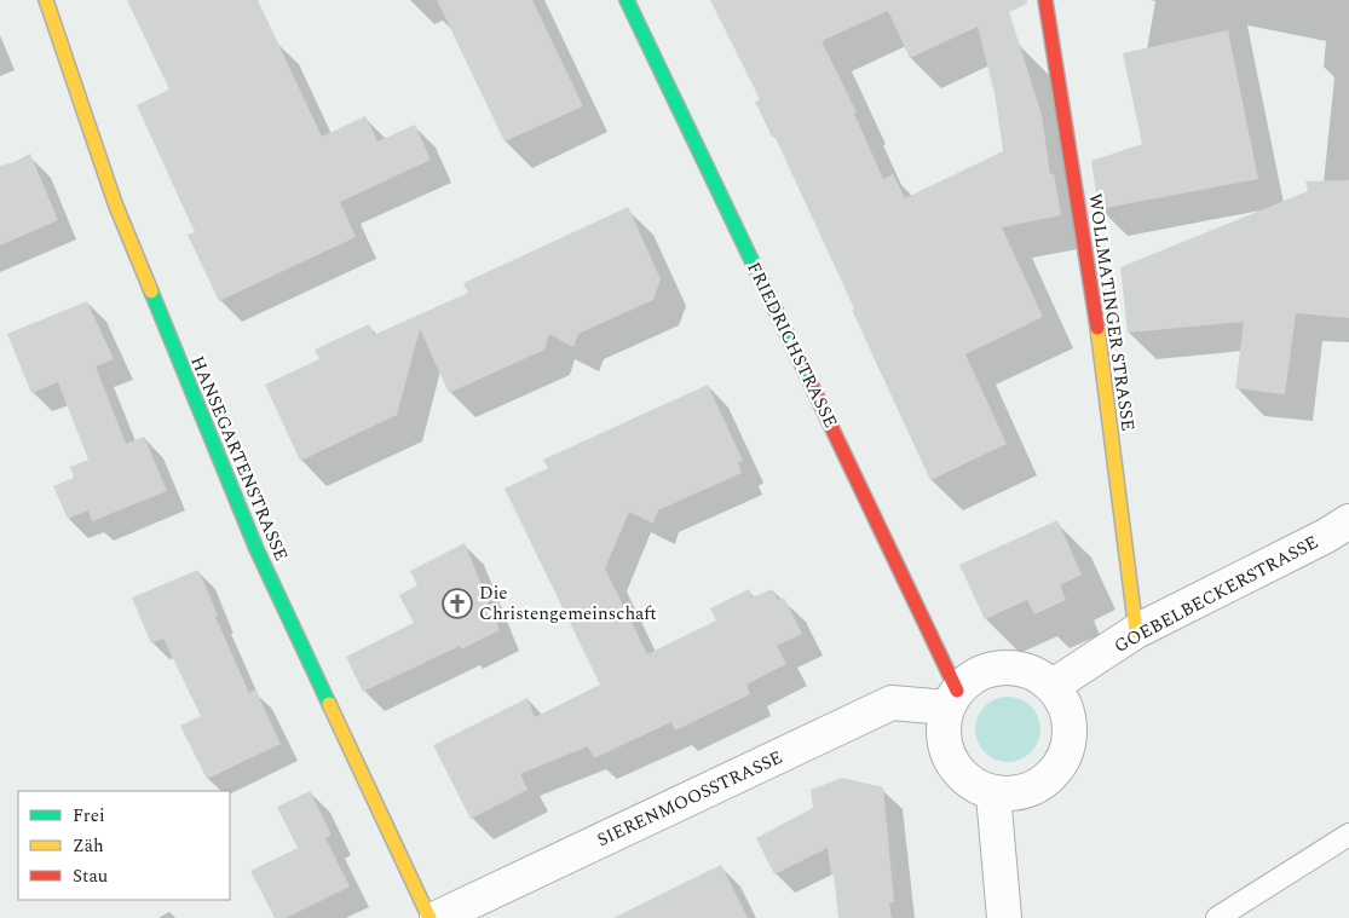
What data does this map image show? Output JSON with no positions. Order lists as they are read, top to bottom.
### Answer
{
  "streets": {
    "street": [
      "WOLLMATINGER STRASSE",
      "FRIEDRICHSTRASSE",
      "HANSEGARTENSTRASSE",
      "GOEBELBECKERSTRASSE",
      "SIERENMOOSSTRASSE"
    ]
  },
  "crossings": [
    ["WOLLMATINGER STRASSE", "GOEBELBECKERSTRASSE"],
    ["FRIEDRICHSTRASSE", "GOEBELBECKERSTRASSE"],
    ["FRIEDRICHSTRASSE", "SIERENMOOSSTRASSE"],
    ["GOEBELBECKERSTRASSE", "SIERENMOOSSTRASSE"]
  ],
  "places": {
    "church": ["Die Christengemeinschaft"]
  },
  "legend": ["Frei", "Zäh", "Stau"]
}
